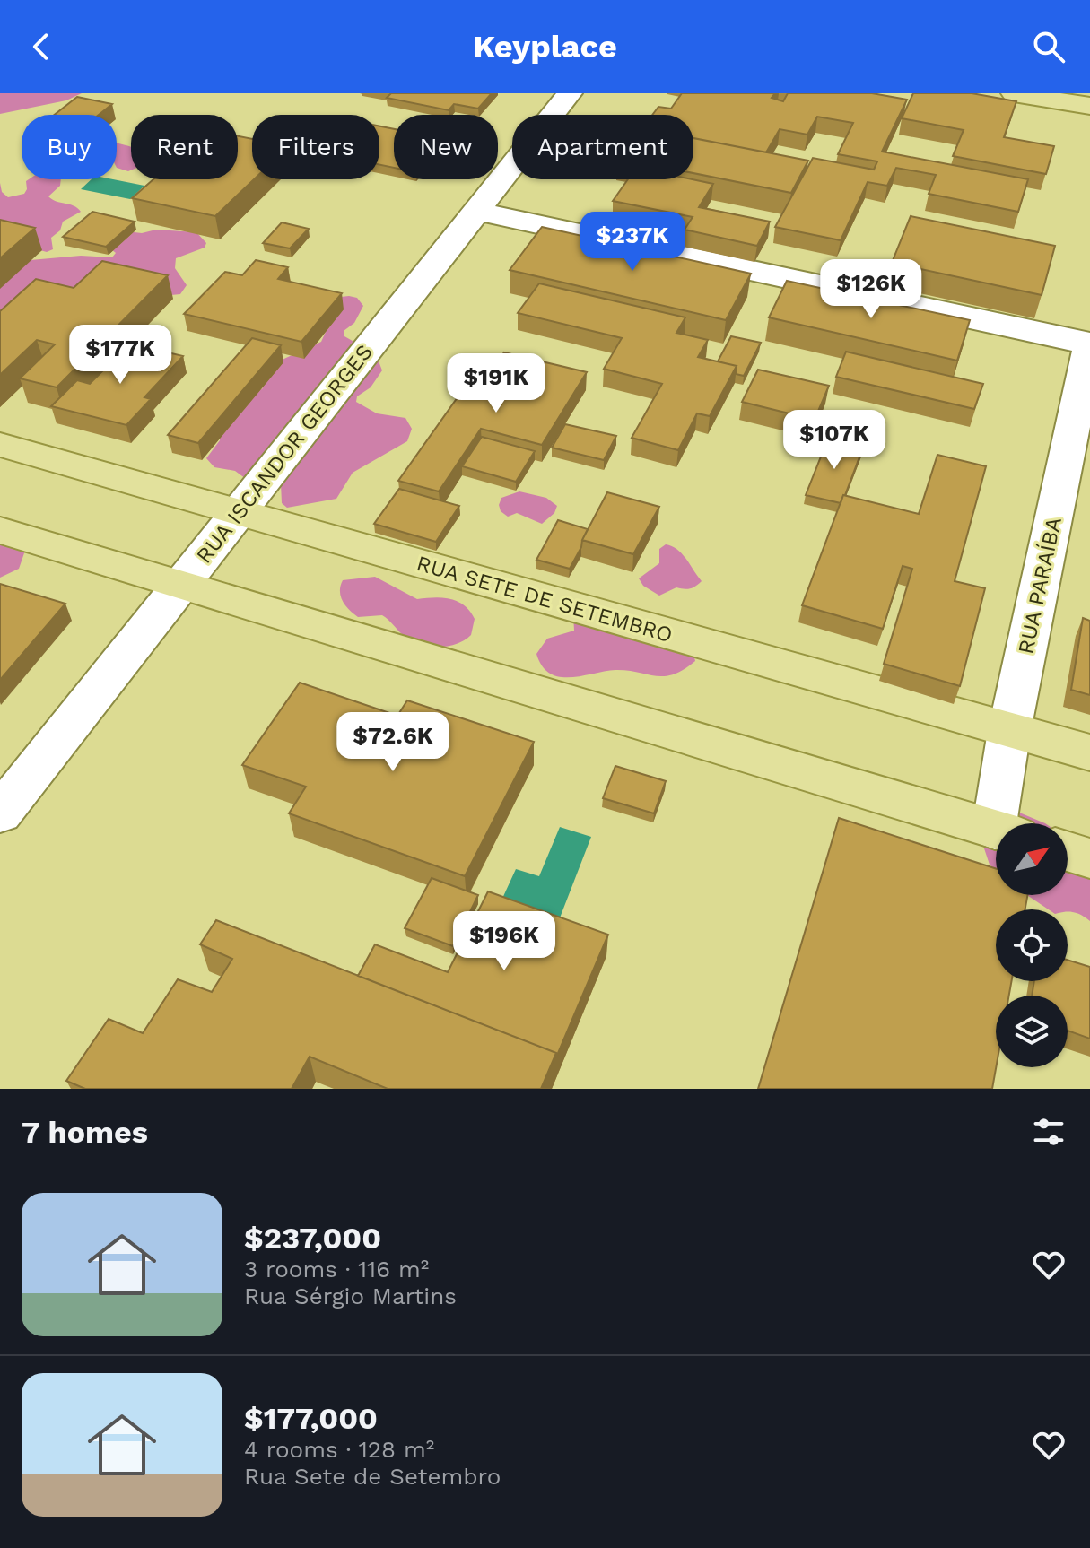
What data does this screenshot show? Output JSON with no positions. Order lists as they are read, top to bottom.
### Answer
{
  "streets": {
    "main road": ["RUA SETE DE SETEMBRO"],
    "street": ["RUA ISCANDOR GEORGES", "RUA PARAÍBA"]
  },
  "crossings": [
    ["RUA ISCANDOR GEORGES", "RUA SETE DE SETEMBRO"],
    ["RUA PARAÍBA", "RUA SETE DE SETEMBRO"]
  ],
  "north": "top right",
  "page": {
    "header": "Keyplace",
    "chip": [
      "Buy",
      "Rent",
      "Filters",
      "New",
      "Apartment"
    ],
    "price": [
      "$237K",
      "$126K",
      "$177K",
      "$191K",
      "$107K",
      "$72.6K",
      "$196K"
    ],
    "heading": "7 homes",
    "list": [
      {
        "name": "$237,000",
        "note": "3 rooms · 116 m² · Rua Sérgio Martins"
      },
      {
        "name": "$177,000",
        "note": "4 rooms · 128 m² · Rua Sete de Setembro"
      }
    ]
  }
}
